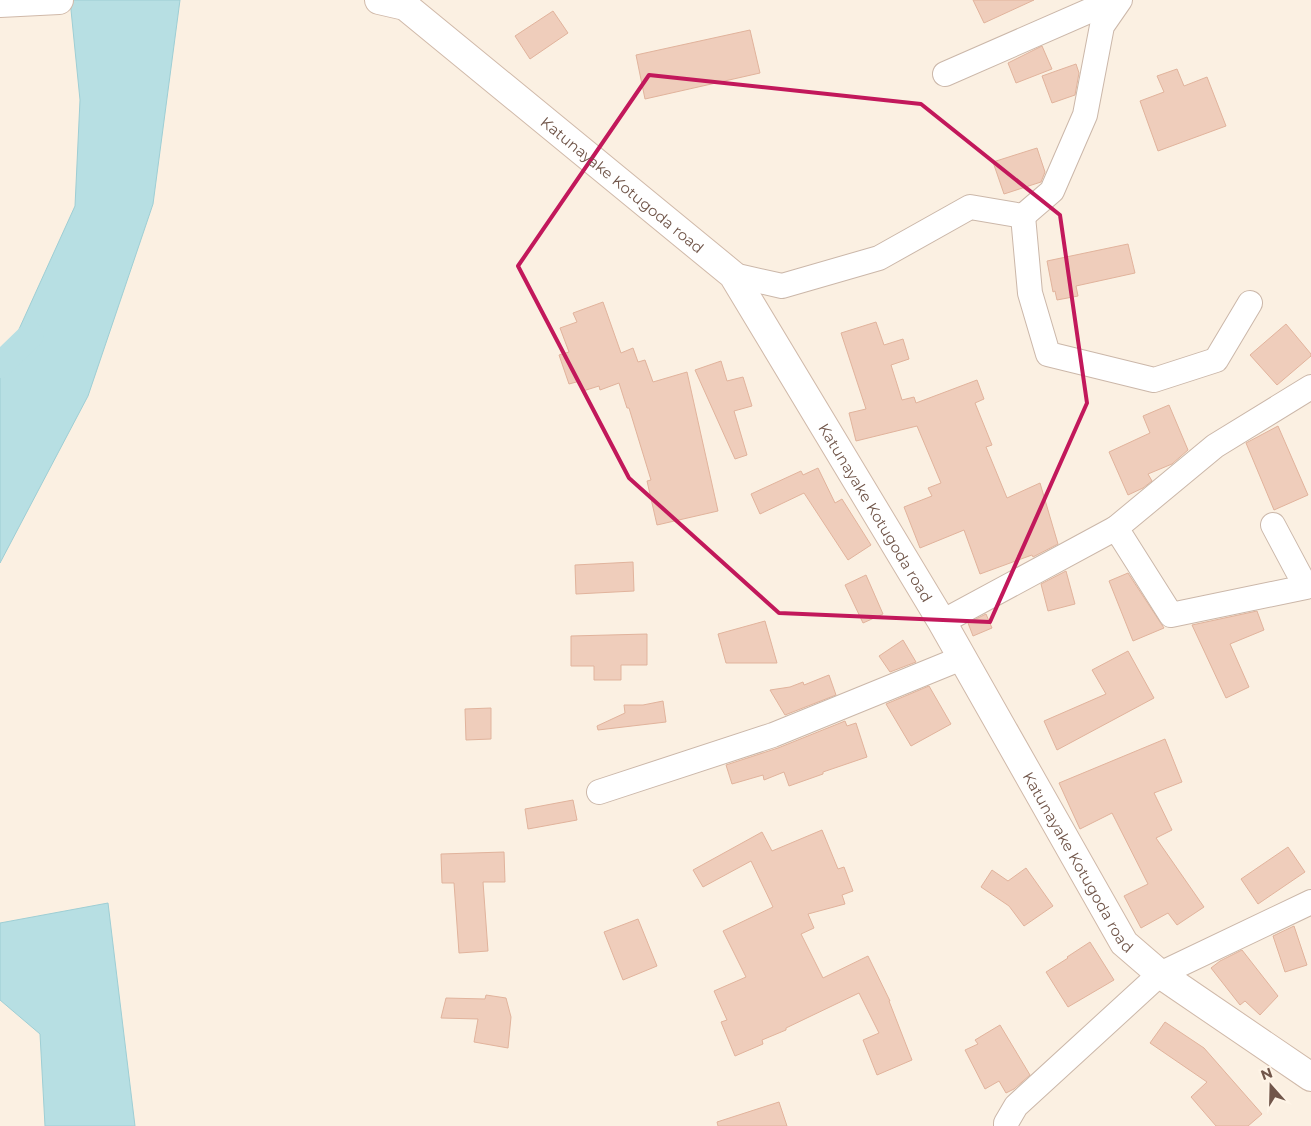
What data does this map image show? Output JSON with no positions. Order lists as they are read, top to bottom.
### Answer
{
  "streets": {
    "main road": ["Katunayake Kotugoda road"]
  },
  "north": "top"
}
